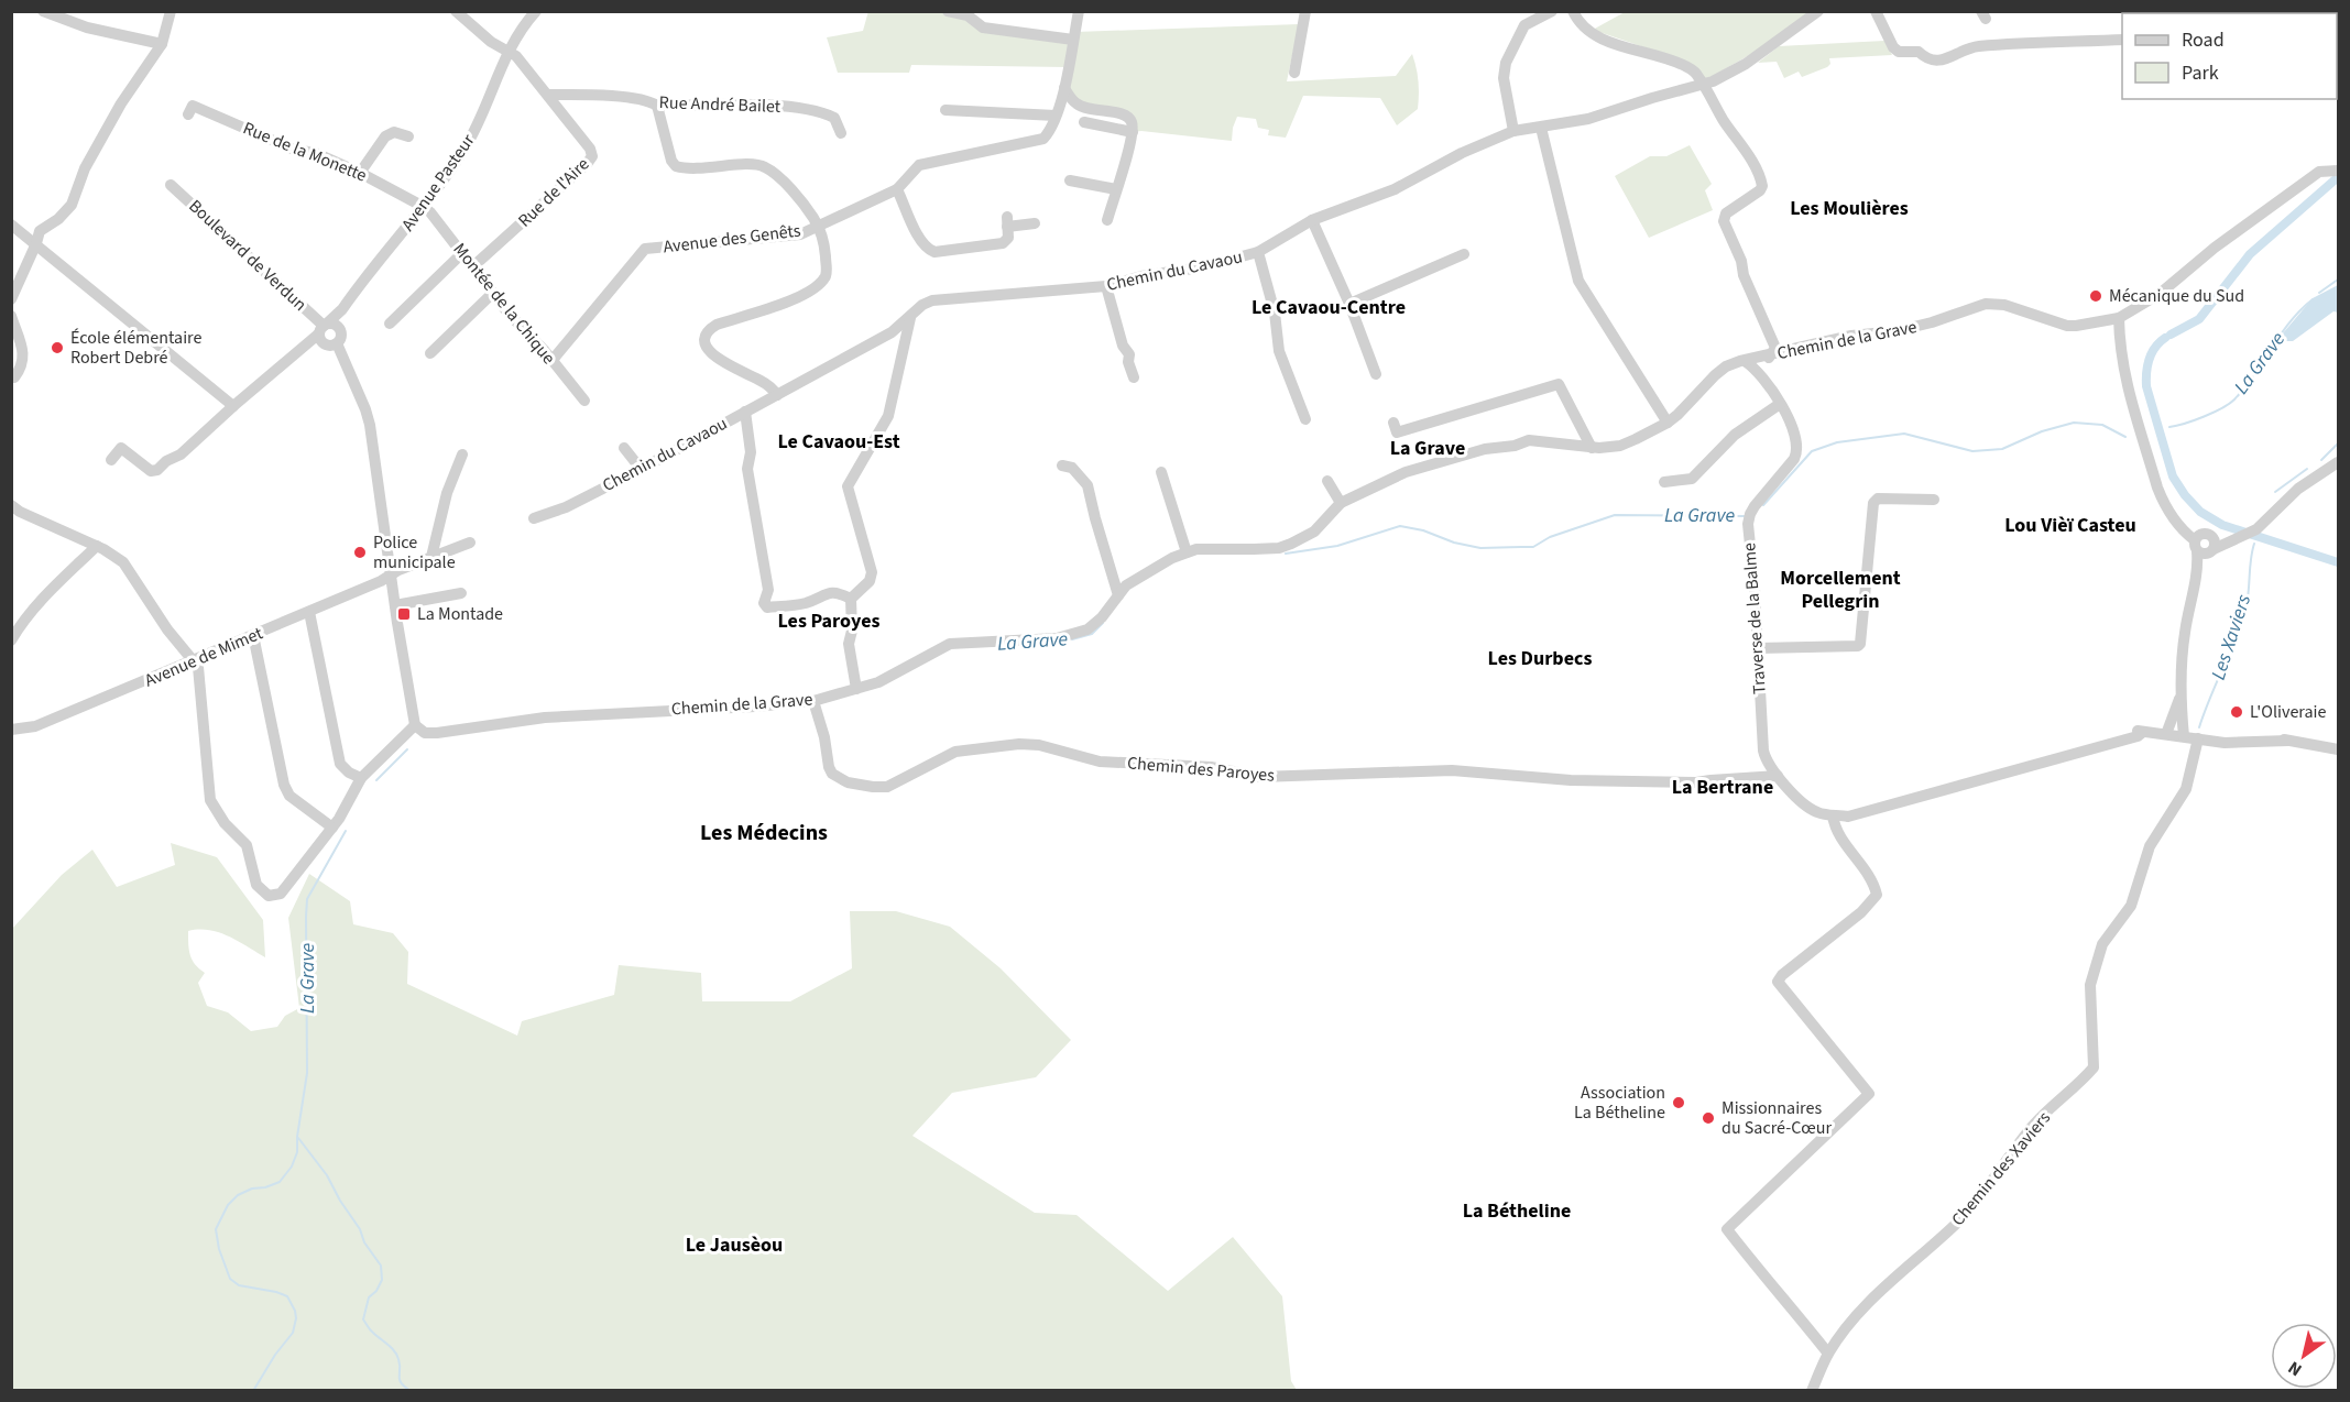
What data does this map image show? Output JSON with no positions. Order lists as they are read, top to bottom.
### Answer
{
  "streets": {
    "street": [
      "Rue André Bailet",
      "Rue de la Monette",
      "Avenue Pasteur",
      "Rue de l'Aire",
      "Avenue des Genêts",
      "Boulevard de Verdun",
      "Chemin du Cavaou",
      "Montée de la Chique",
      "Chemin de la Grave",
      "Traverse de la Balme",
      "Avenue de Mimet",
      "Chemin des Paroyes",
      "Chemin des Xaviers"
    ]
  },
  "crossings": [
    ["Rue André Bailet", "Rue de l'Aire"],
    ["Rue de la Monette", "Avenue Pasteur"],
    ["Rue de la Monette", "Montée de la Chique"],
    ["Avenue Pasteur", "Rue de l'Aire"],
    ["Avenue Pasteur", "Boulevard de Verdun"],
    ["Avenue Pasteur", "Montée de la Chique"],
    ["Rue de l'Aire", "Montée de la Chique"],
    ["Avenue des Genêts", "Montée de la Chique"],
    ["Chemin de la Grave", "Traverse de la Balme"],
    ["Chemin de la Grave", "Chemin des Paroyes"],
    ["Traverse de la Balme", "Chemin des Paroyes"]
  ],
  "districts": [
    "Les Moulières",
    "Le Cavaou-Centre",
    "Le Cavaou-Est",
    "La Grave",
    "Lou Vièï Casteu",
    "Morcellement Pellegrin",
    "Les Paroyes",
    "Les Durbecs",
    "La Bertrane",
    "Les Médecins",
    "La Bétheline",
    "Le Jausèou"
  ],
  "water": ["La Grave", "Les Xaviers"],
  "places": {
    "other": [
      "Mécanique du Sud",
      "École élémentaire Robert Debré",
      "Police municipale",
      "L'Oliveraie",
      "Association La Bétheline",
      "Missionnaires du Sacré-Cœur"
    ],
    "transit": ["La Montade"]
  },
  "legend": ["Road", "Park"],
  "north": "bottom left"
}
